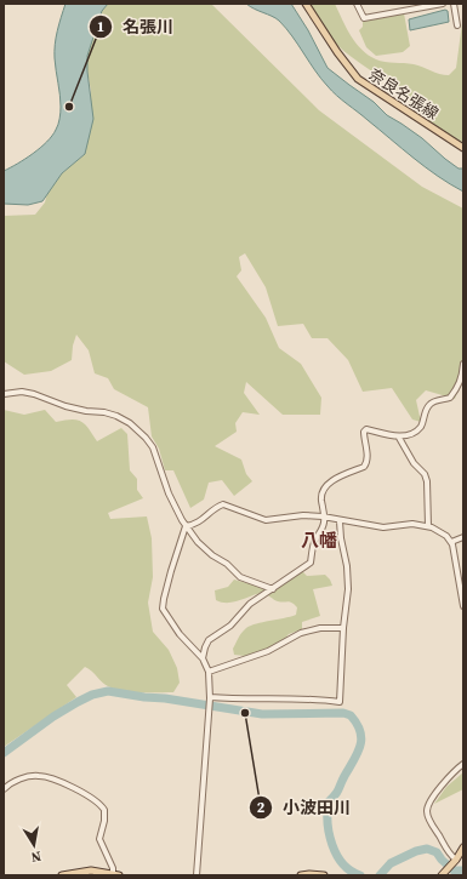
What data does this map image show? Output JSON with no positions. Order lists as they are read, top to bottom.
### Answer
{
  "streets": {
    "main road": ["奈良名張線"]
  },
  "districts": ["八幡"],
  "places": ["名張川", "小波田川"],
  "north": "bottom"
}
